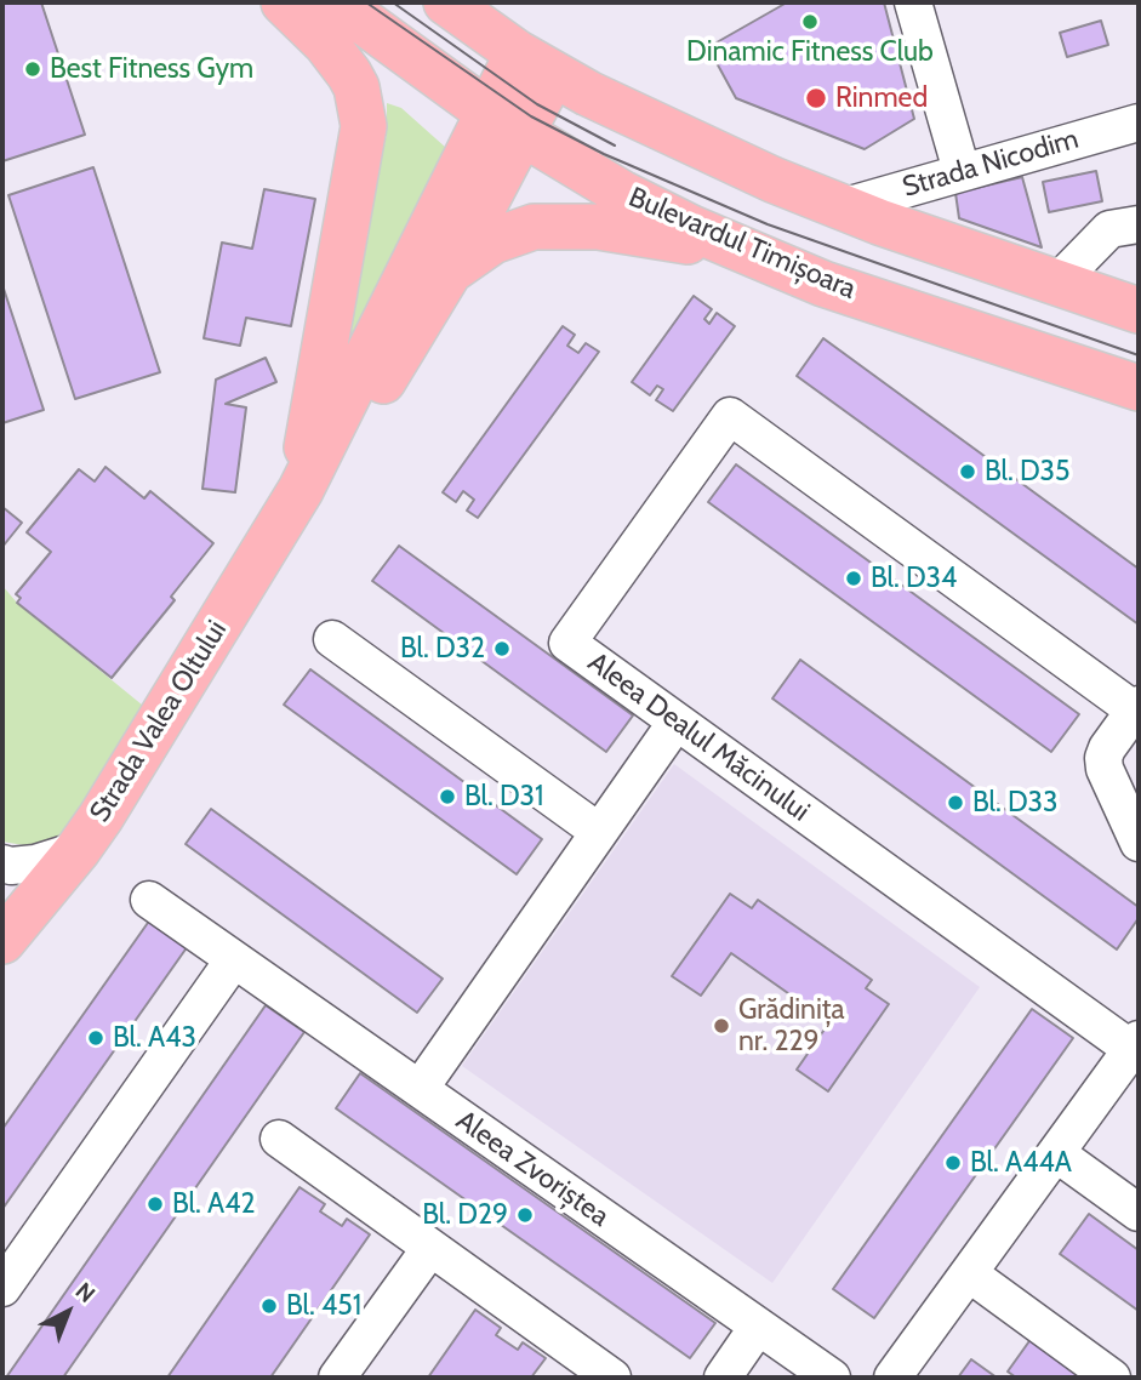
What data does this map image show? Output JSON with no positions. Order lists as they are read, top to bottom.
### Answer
{
  "streets": {
    "main road": ["Bulevardul Timișoara", "Strada Valea Oltului"],
    "street": ["Strada Nicodim", "Aleea Dealul Măcinului", "Aleea Zvoriștea"]
  },
  "crossings": [
    ["Bulevardul Timișoara", "Strada Valea Oltului"]
  ],
  "places": [
    "Dinamic Fitness Club",
    "Best Fitness Gym",
    "Rinmed",
    "Bl. D35",
    "Bl. D34",
    "Bl. D32",
    "Bl. D31",
    "Bl. D33",
    "Grădinița nr. 229",
    "Bl. A43",
    "Bl. A44A",
    "Bl. A42",
    "Bl. D29",
    "Bl. 451"
  ],
  "north": "top right"
}
